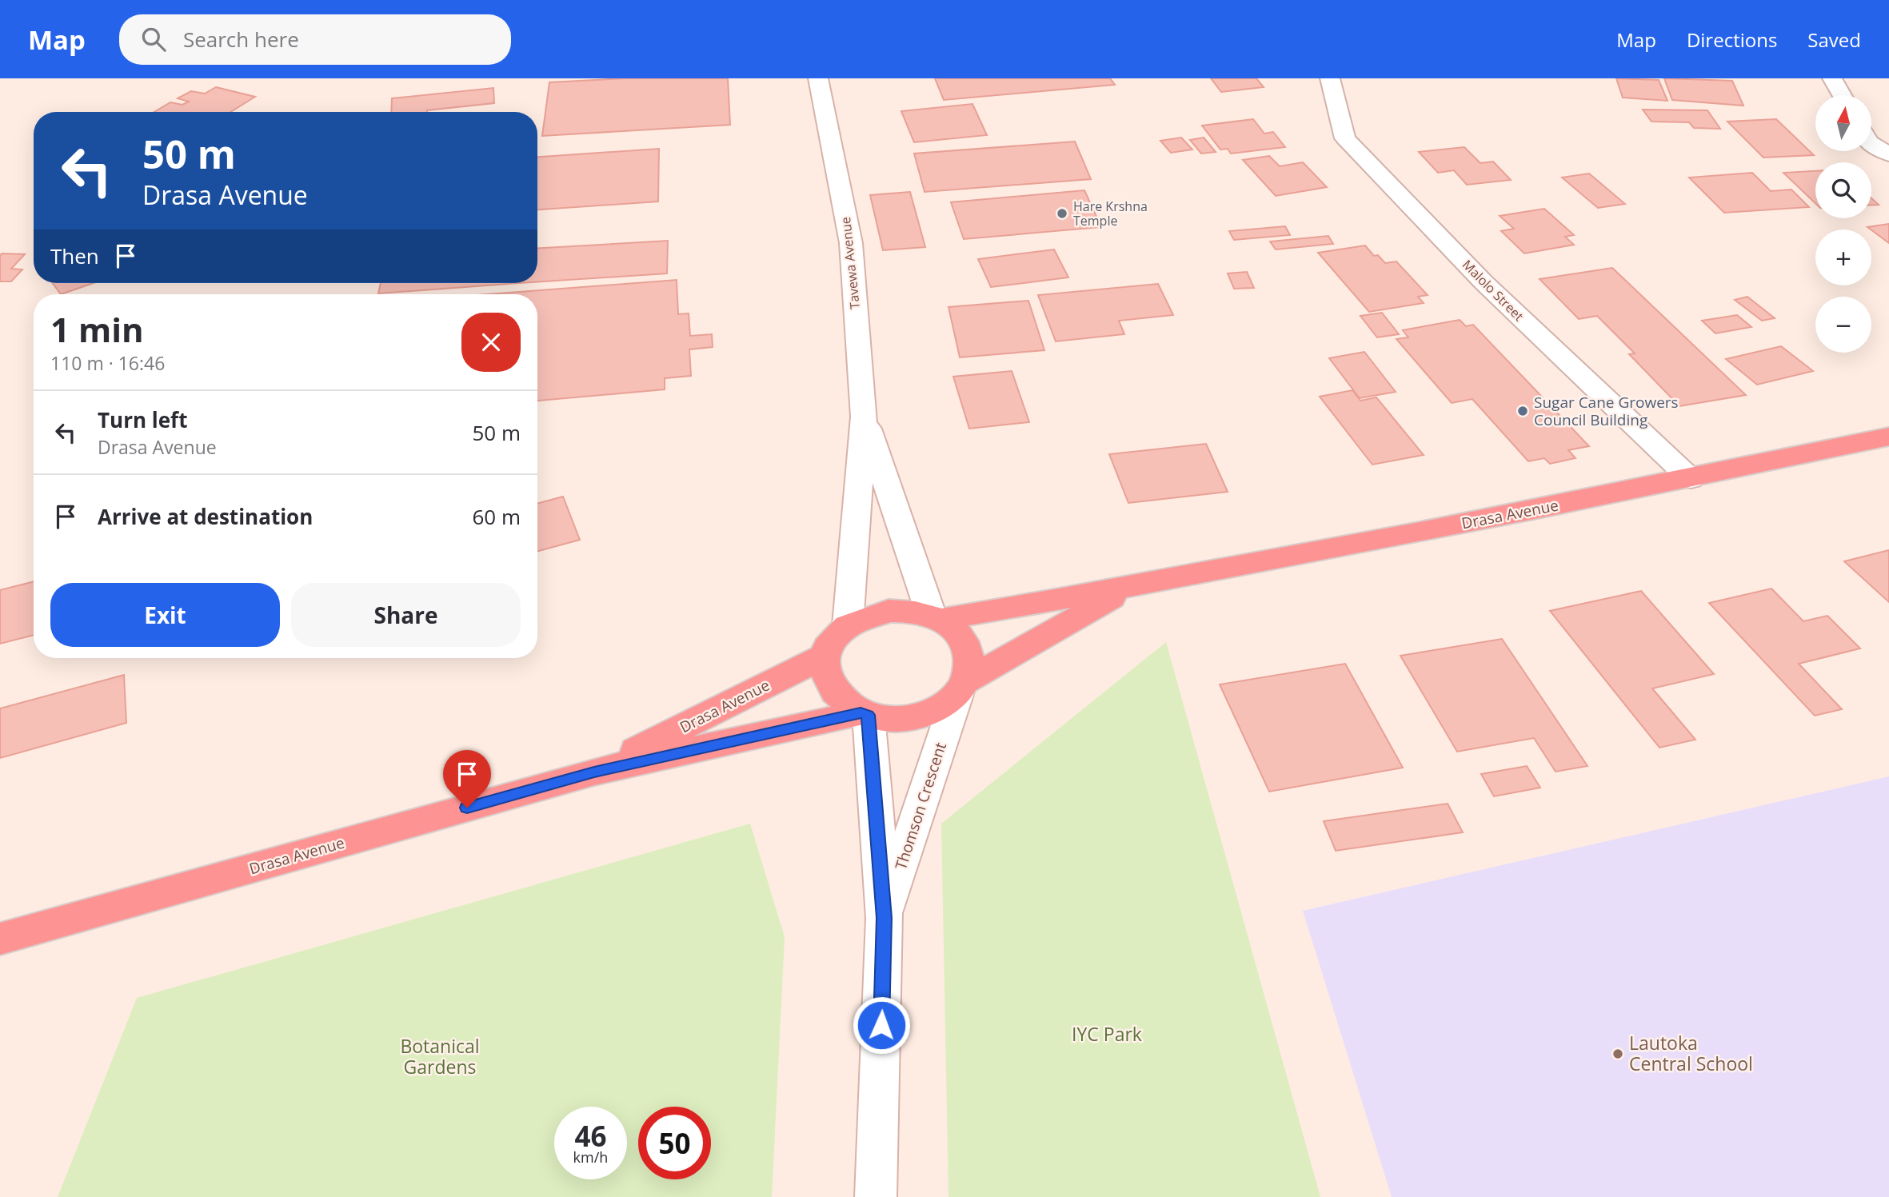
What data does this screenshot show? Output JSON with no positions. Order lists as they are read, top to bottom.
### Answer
{
  "streets": {
    "highway": ["Drasa Avenue"],
    "main road": ["Tavewa Avenue", "Malolo Street", "Thomson Crescent"]
  },
  "crossings": [
    ["Tavewa Avenue", "Drasa Avenue"],
    ["Tavewa Avenue", "Thomson Crescent"],
    ["Malolo Street", "Drasa Avenue"],
    ["Drasa Avenue", "Thomson Crescent"]
  ],
  "parks": ["IYC Park", "Botanical Gardens"],
  "places": ["Hare Krshna Temple", "Sugar Cane Growers Council Building", "Lautoka Central School"],
  "north": "top",
  "page": {
    "header": "Map",
    "search": "Search here",
    "nav": ["Map", "Directions", "Saved"],
    "map_buttons": ["+", "−"],
    "turn": ["50 m", "Drasa Avenue"],
    "then": "Then",
    "heading": ["1 min", "110 m · 16:46"],
    "list": [
      {
        "name": "Turn left",
        "note": "Drasa Avenue",
        "value": "50 m"
      },
      {
        "name": "Arrive at destination",
        "value": "60 m"
      }
    ],
    "buttons": ["Exit", "Share"],
    "speed": "46 km/h",
    "limit": "50"
  }
}
